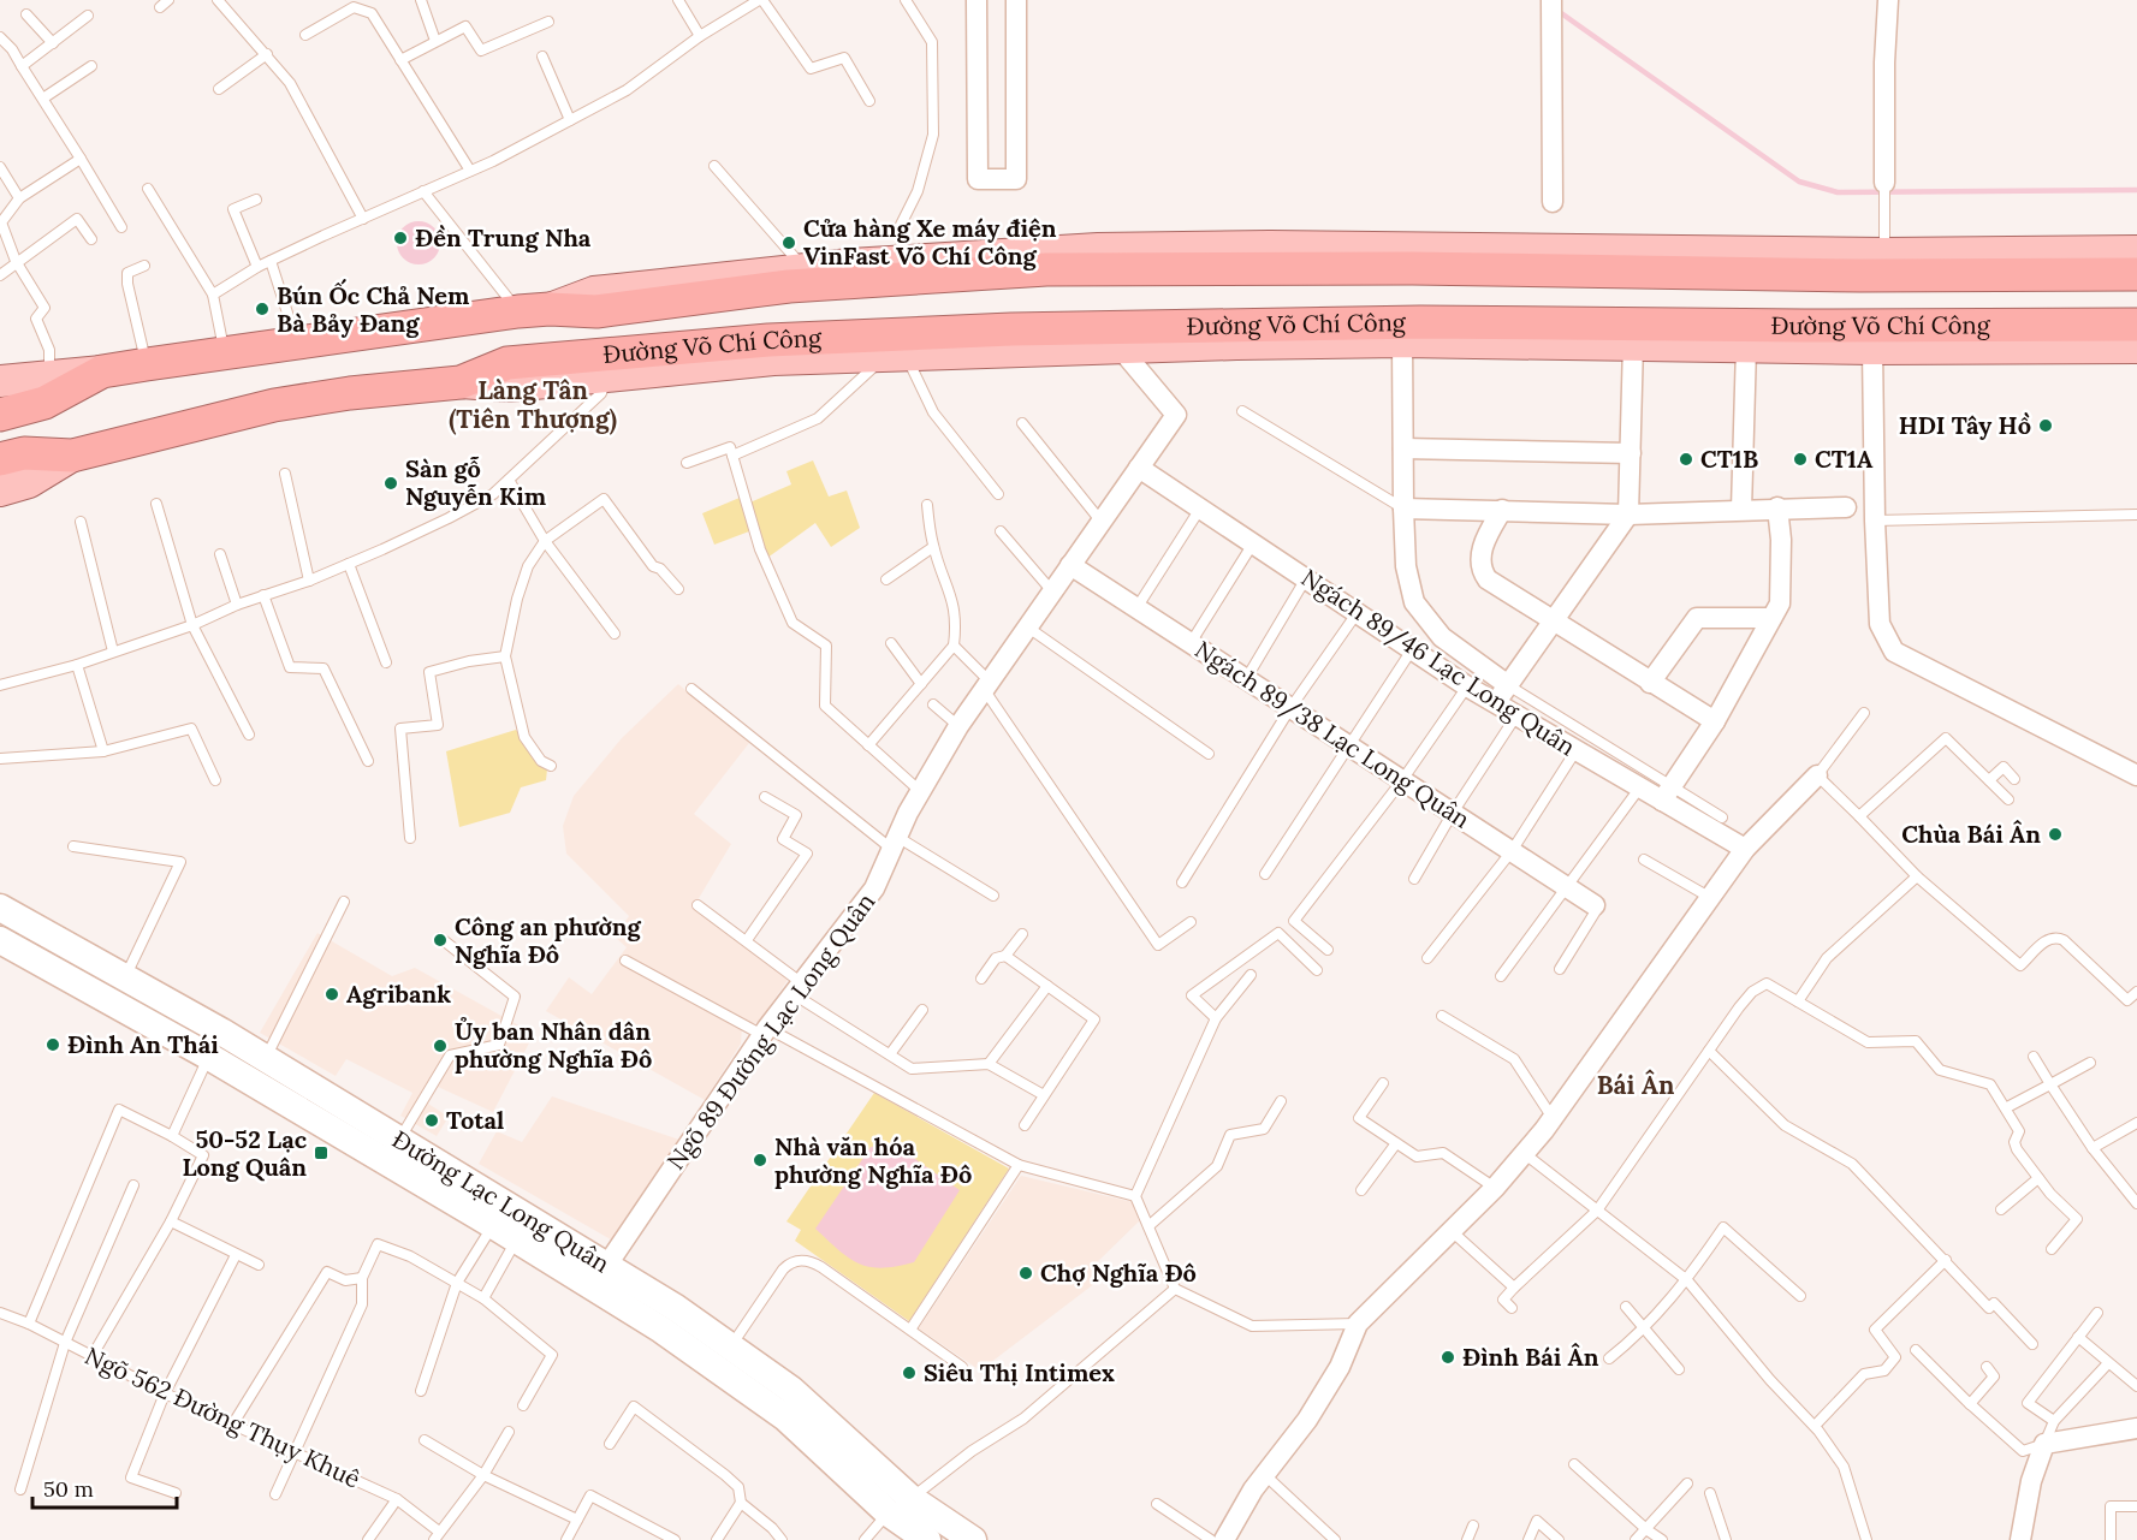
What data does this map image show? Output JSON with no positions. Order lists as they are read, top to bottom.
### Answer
{
  "streets": {
    "highway": ["Đường Võ Chí Công"],
    "main road": ["Đường Lạc Long Quân"],
    "street": ["Ngách 89/46 Lạc Long Quân", "Ngách 89/38 Lạc Long Quân", "Ngõ 89 Đường Lạc Long Quân"],
    "lane": ["Ngõ 562 Đường Thụy Khuê"]
  },
  "crossings": [
    ["Đường Võ Chí Công", "Ngõ 89 Đường Lạc Long Quân"],
    ["Ngách 89/46 Lạc Long Quân", "Ngõ 89 Đường Lạc Long Quân"],
    ["Ngách 89/38 Lạc Long Quân", "Ngõ 89 Đường Lạc Long Quân"],
    ["Ngõ 89 Đường Lạc Long Quân", "Đường Lạc Long Quân"]
  ],
  "districts": ["Làng Tân (Tiên Thượng)", "Bái Ân"],
  "places": {
    "other": [
      "Đền Trung Nha",
      "Cửa hàng Xe máy điện VinFast Võ Chí Công",
      "Bún Ốc Chả Nem Bà Bảy Đang",
      "HDI Tây Hồ",
      "CT1B",
      "CT1A",
      "Sàn gỗ Nguyễn Kim",
      "Chùa Bái Ân",
      "Công an phường Nghĩa Đô",
      "Agribank",
      "Đình An Thái",
      "Ủy ban Nhân dân phường Nghĩa Đô",
      "Total",
      "Nhà văn hóa phường Nghĩa Đô",
      "Chợ Nghĩa Đô",
      "Đình Bái Ân",
      "Siêu Thị Intimex"
    ],
    "transit": ["50-52 Lạc Long Quân"]
  },
  "scale_bar": "50 m"
}
